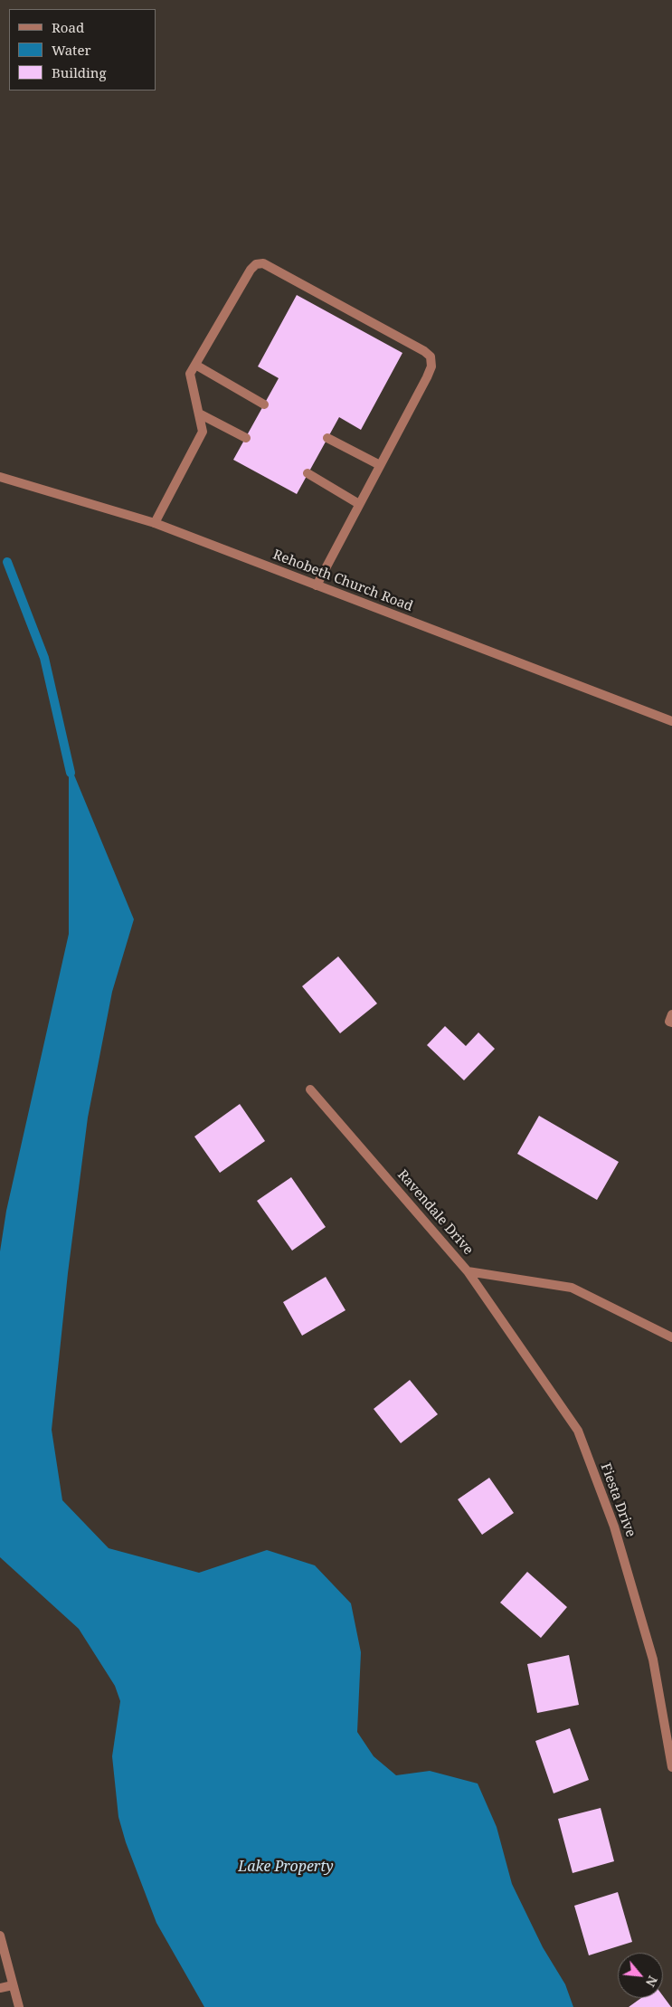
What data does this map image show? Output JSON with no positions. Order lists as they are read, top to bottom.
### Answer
{
  "streets": {
    "street": ["Rehobeth Church Road", "Ravendale Drive", "Fiesta Drive"]
  },
  "crossings": [
    ["Ravendale Drive", "Fiesta Drive"]
  ],
  "water": ["Lake Property"],
  "legend": ["Road", "Water", "Building"],
  "north": "bottom right"
}
